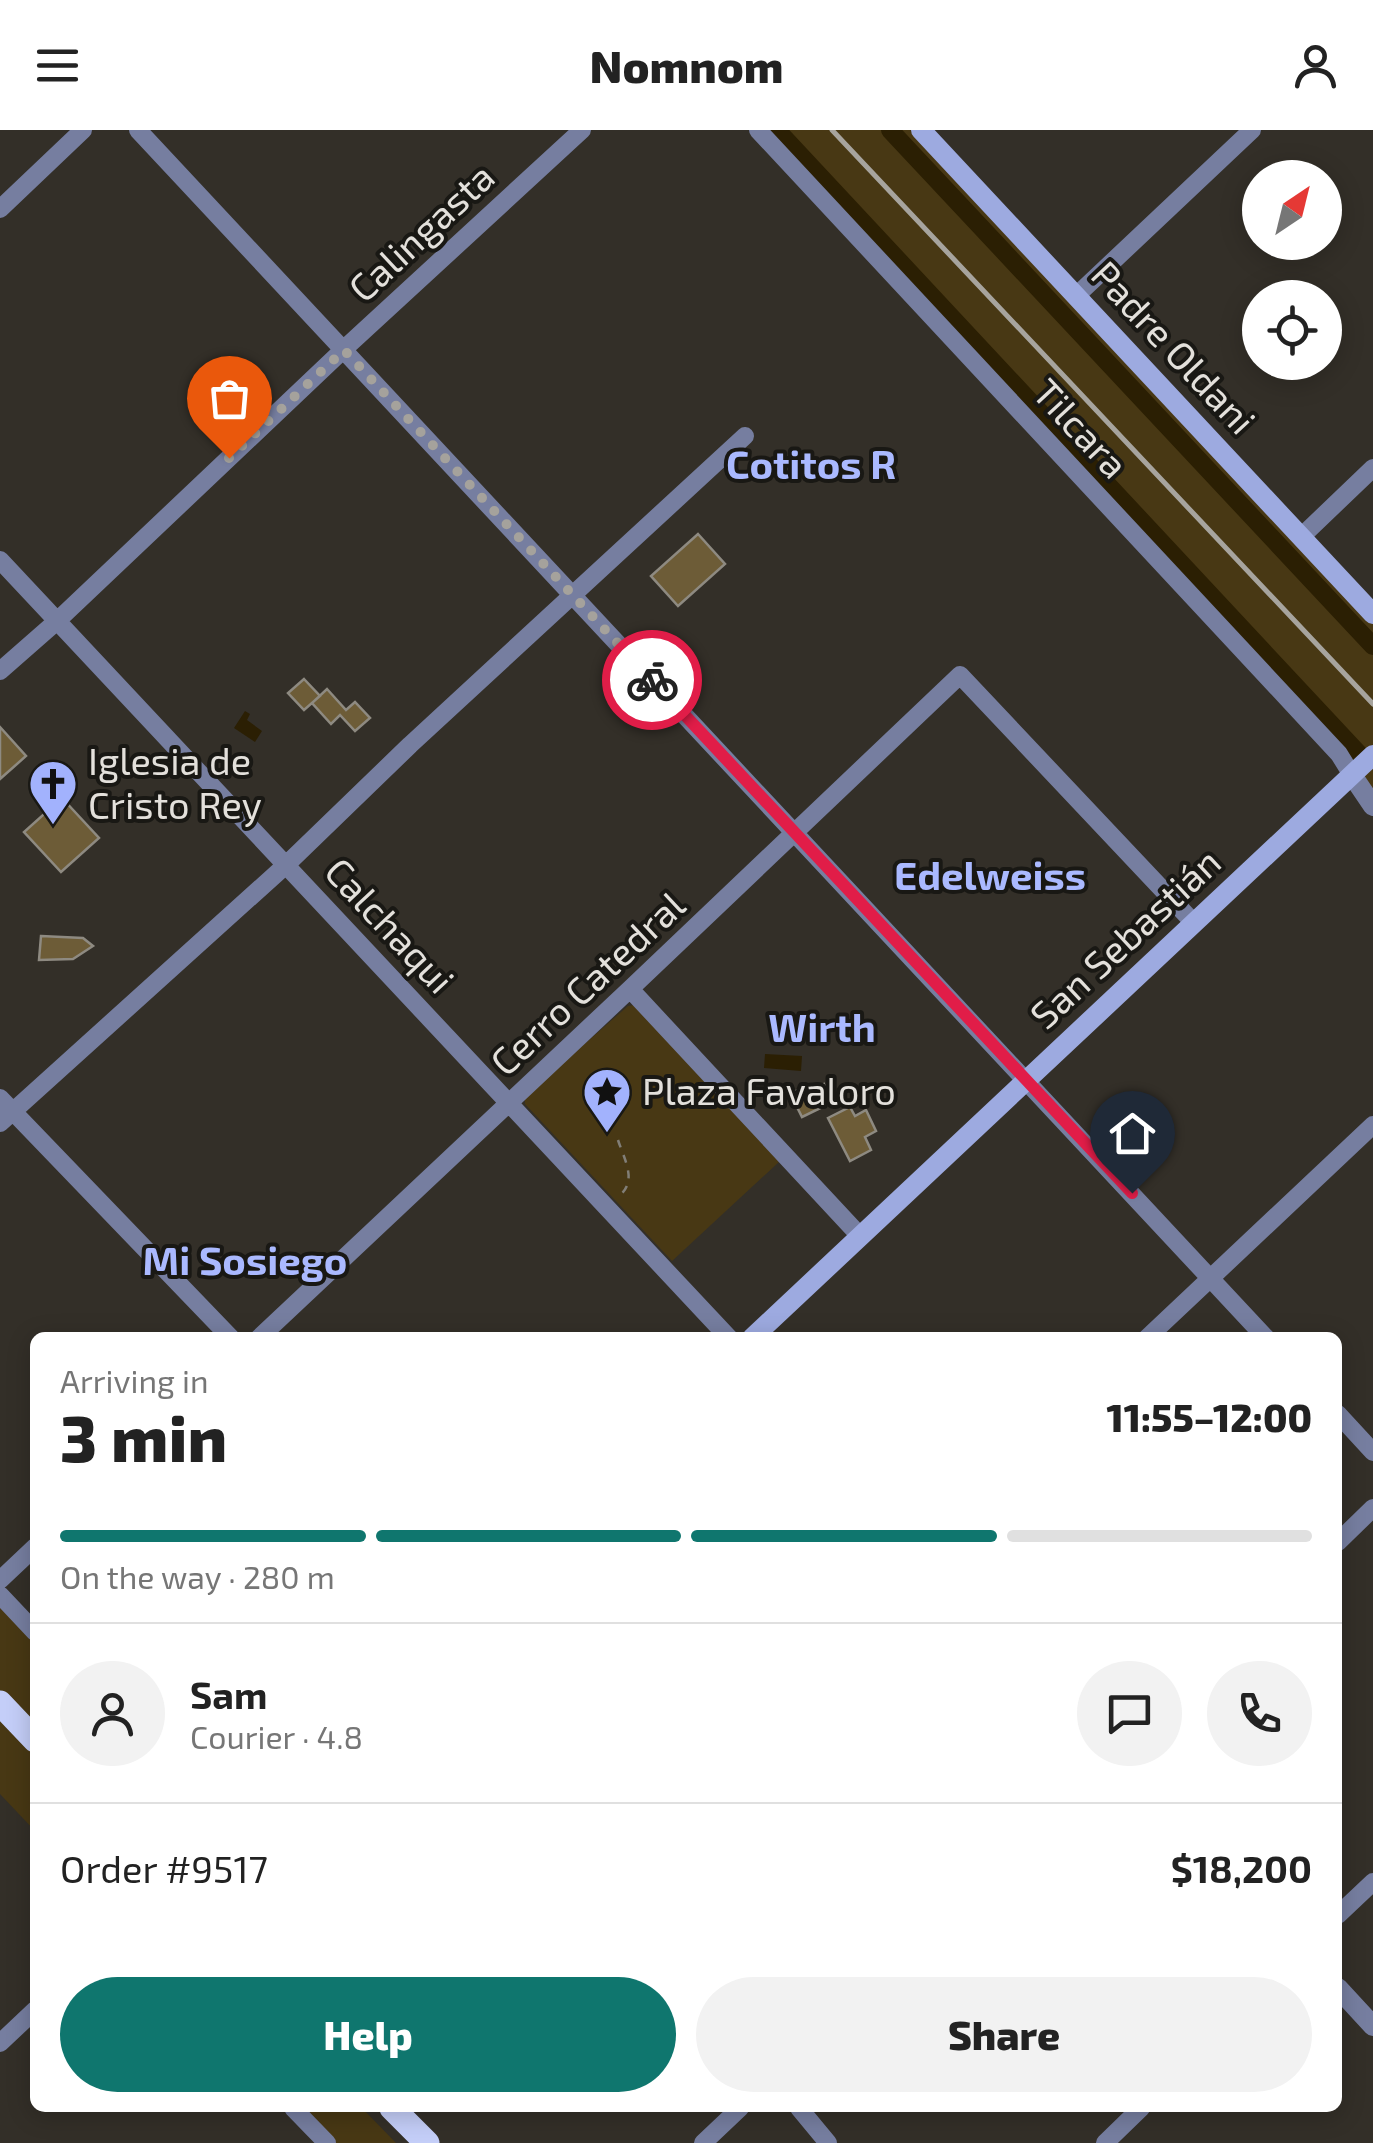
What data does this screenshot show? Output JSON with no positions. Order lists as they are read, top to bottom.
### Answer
{
  "streets": {
    "main road": ["Padre Oldani", "San Sebastián"],
    "street": [
      "Calingasta",
      "Tilcara",
      "Calchaqui",
      "Cerro Catedral"
    ]
  },
  "crossings": [
    ["Calingasta", "Calchaqui"],
    ["Tilcara", "San Sebastián"],
    ["Calchaqui", "Cerro Catedral"],
    ["San Sebastián", "Cerro Catedral"]
  ],
  "districts": [
    "Cotitos R",
    "Edelweiss",
    "Wirth",
    "Mi Sosiego"
  ],
  "places": {
    "church": ["Iglesia de Cristo Rey"],
    "place": ["Plaza Favaloro"]
  },
  "north": "top right",
  "page": {
    "header": "Nomnom",
    "heading": ["3 min", "Arriving in", "11:55–12:00"],
    "panel": [
      "Sam",
      "Courier · 4.8",
      "Order #9517",
      "$18,200"
    ],
    "bar": "On the way · 280 m",
    "buttons": ["Help", "Share"]
  }
}
